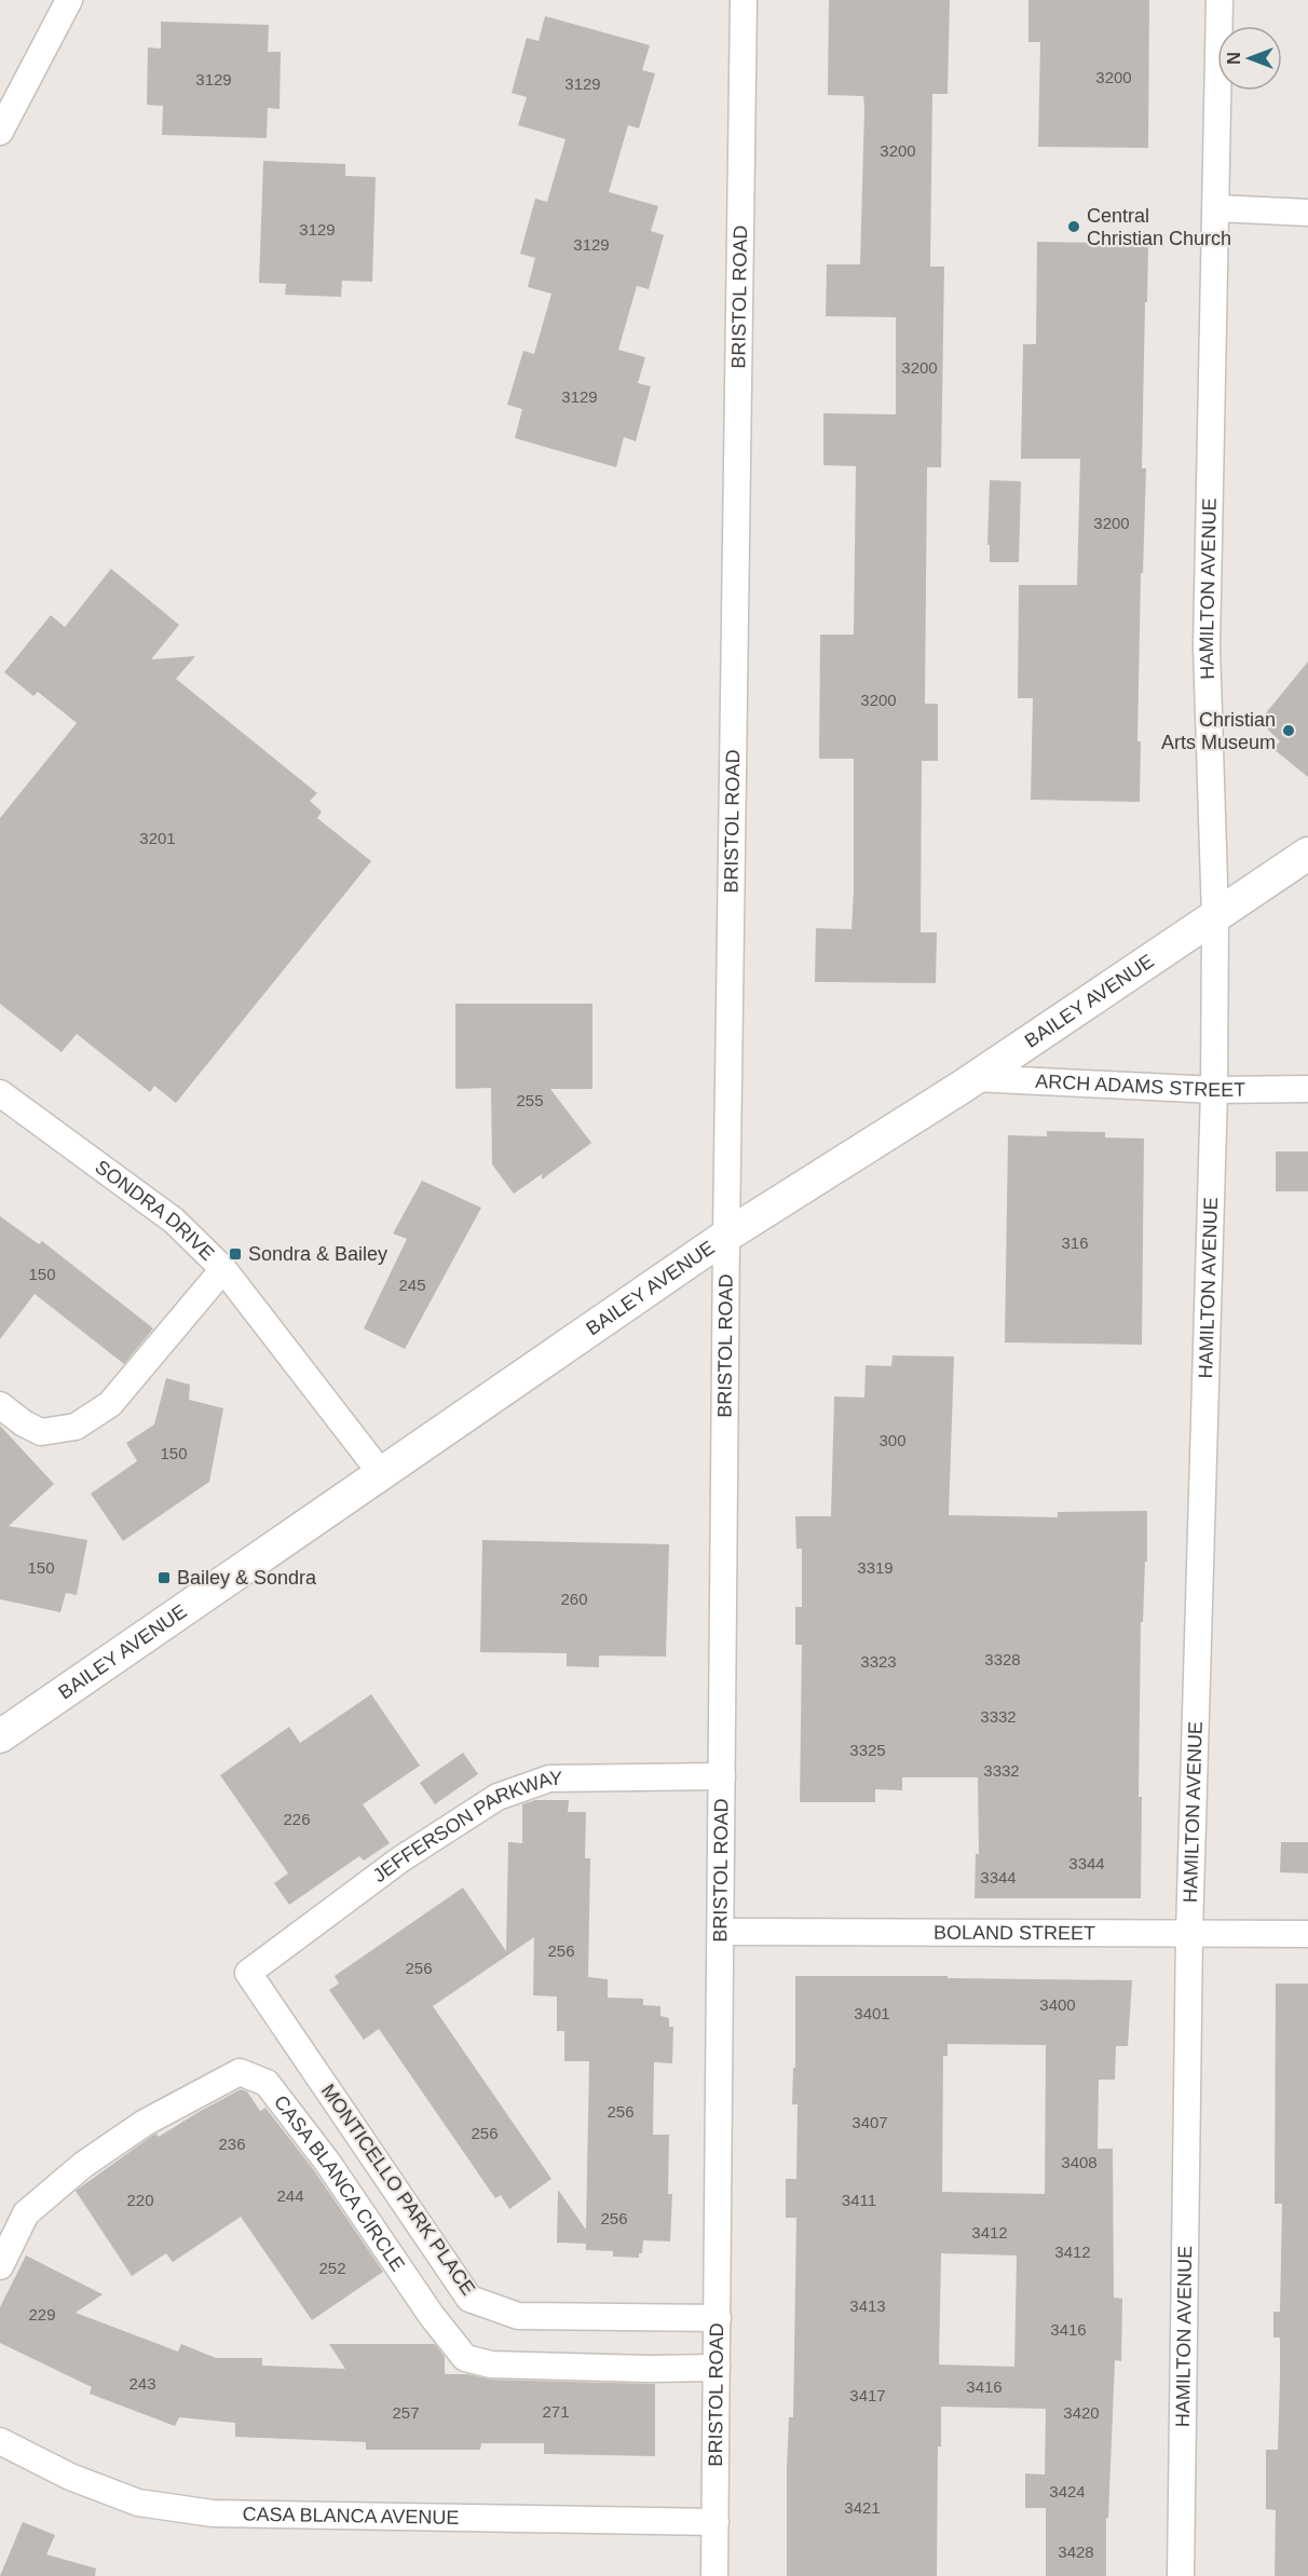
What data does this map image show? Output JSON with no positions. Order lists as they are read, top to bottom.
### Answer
{
  "streets": {
    "street": [
      "BRISTOL ROAD",
      "HAMILTON AVENUE",
      "BAILEY AVENUE",
      "ARCH ADAMS STREET",
      "SONDRA DRIVE",
      "JEFFERSON PARKWAY",
      "BOLAND STREET",
      "CASA BLANCA CIRCLE",
      "MONTICELLO PARK PLACE",
      "CASA BLANCA AVENUE"
    ]
  },
  "crossings": [
    ["BRISTOL ROAD", "BAILEY AVENUE"],
    ["BRISTOL ROAD", "JEFFERSON PARKWAY"],
    ["BRISTOL ROAD", "BOLAND STREET"],
    ["BRISTOL ROAD", "CASA BLANCA CIRCLE"],
    ["BRISTOL ROAD", "MONTICELLO PARK PLACE"],
    ["BRISTOL ROAD", "CASA BLANCA AVENUE"],
    ["HAMILTON AVENUE", "BAILEY AVENUE"],
    ["HAMILTON AVENUE", "ARCH ADAMS STREET"],
    ["HAMILTON AVENUE", "BOLAND STREET"],
    ["BAILEY AVENUE", "ARCH ADAMS STREET"],
    ["BAILEY AVENUE", "SONDRA DRIVE"],
    ["JEFFERSON PARKWAY", "MONTICELLO PARK PLACE"]
  ],
  "places": {
    "other": ["Central Christian Church", "Christian Arts Museum"],
    "transit": ["Sondra & Bailey", "Bailey & Sondra"]
  },
  "house_numbers": [
    "3200",
    "3129",
    "3129",
    "3200",
    "3129",
    "3129",
    "3200",
    "3129",
    "3200",
    "3200",
    "3201",
    "255",
    "316",
    "150",
    "245",
    "300",
    "150",
    "150",
    "3319",
    "260",
    "3328",
    "3323",
    "3332",
    "3325",
    "3332",
    "226",
    "3344",
    "3344",
    "256",
    "256",
    "3400",
    "3401",
    "256",
    "3407",
    "256",
    "236",
    "3408",
    "244",
    "220",
    "3411",
    "256",
    "3412",
    "3412",
    "252",
    "3413",
    "229",
    "3416",
    "243",
    "3416",
    "3417",
    "271",
    "257",
    "3420",
    "3424",
    "3421",
    "3428"
  ],
  "north": "left"
}
